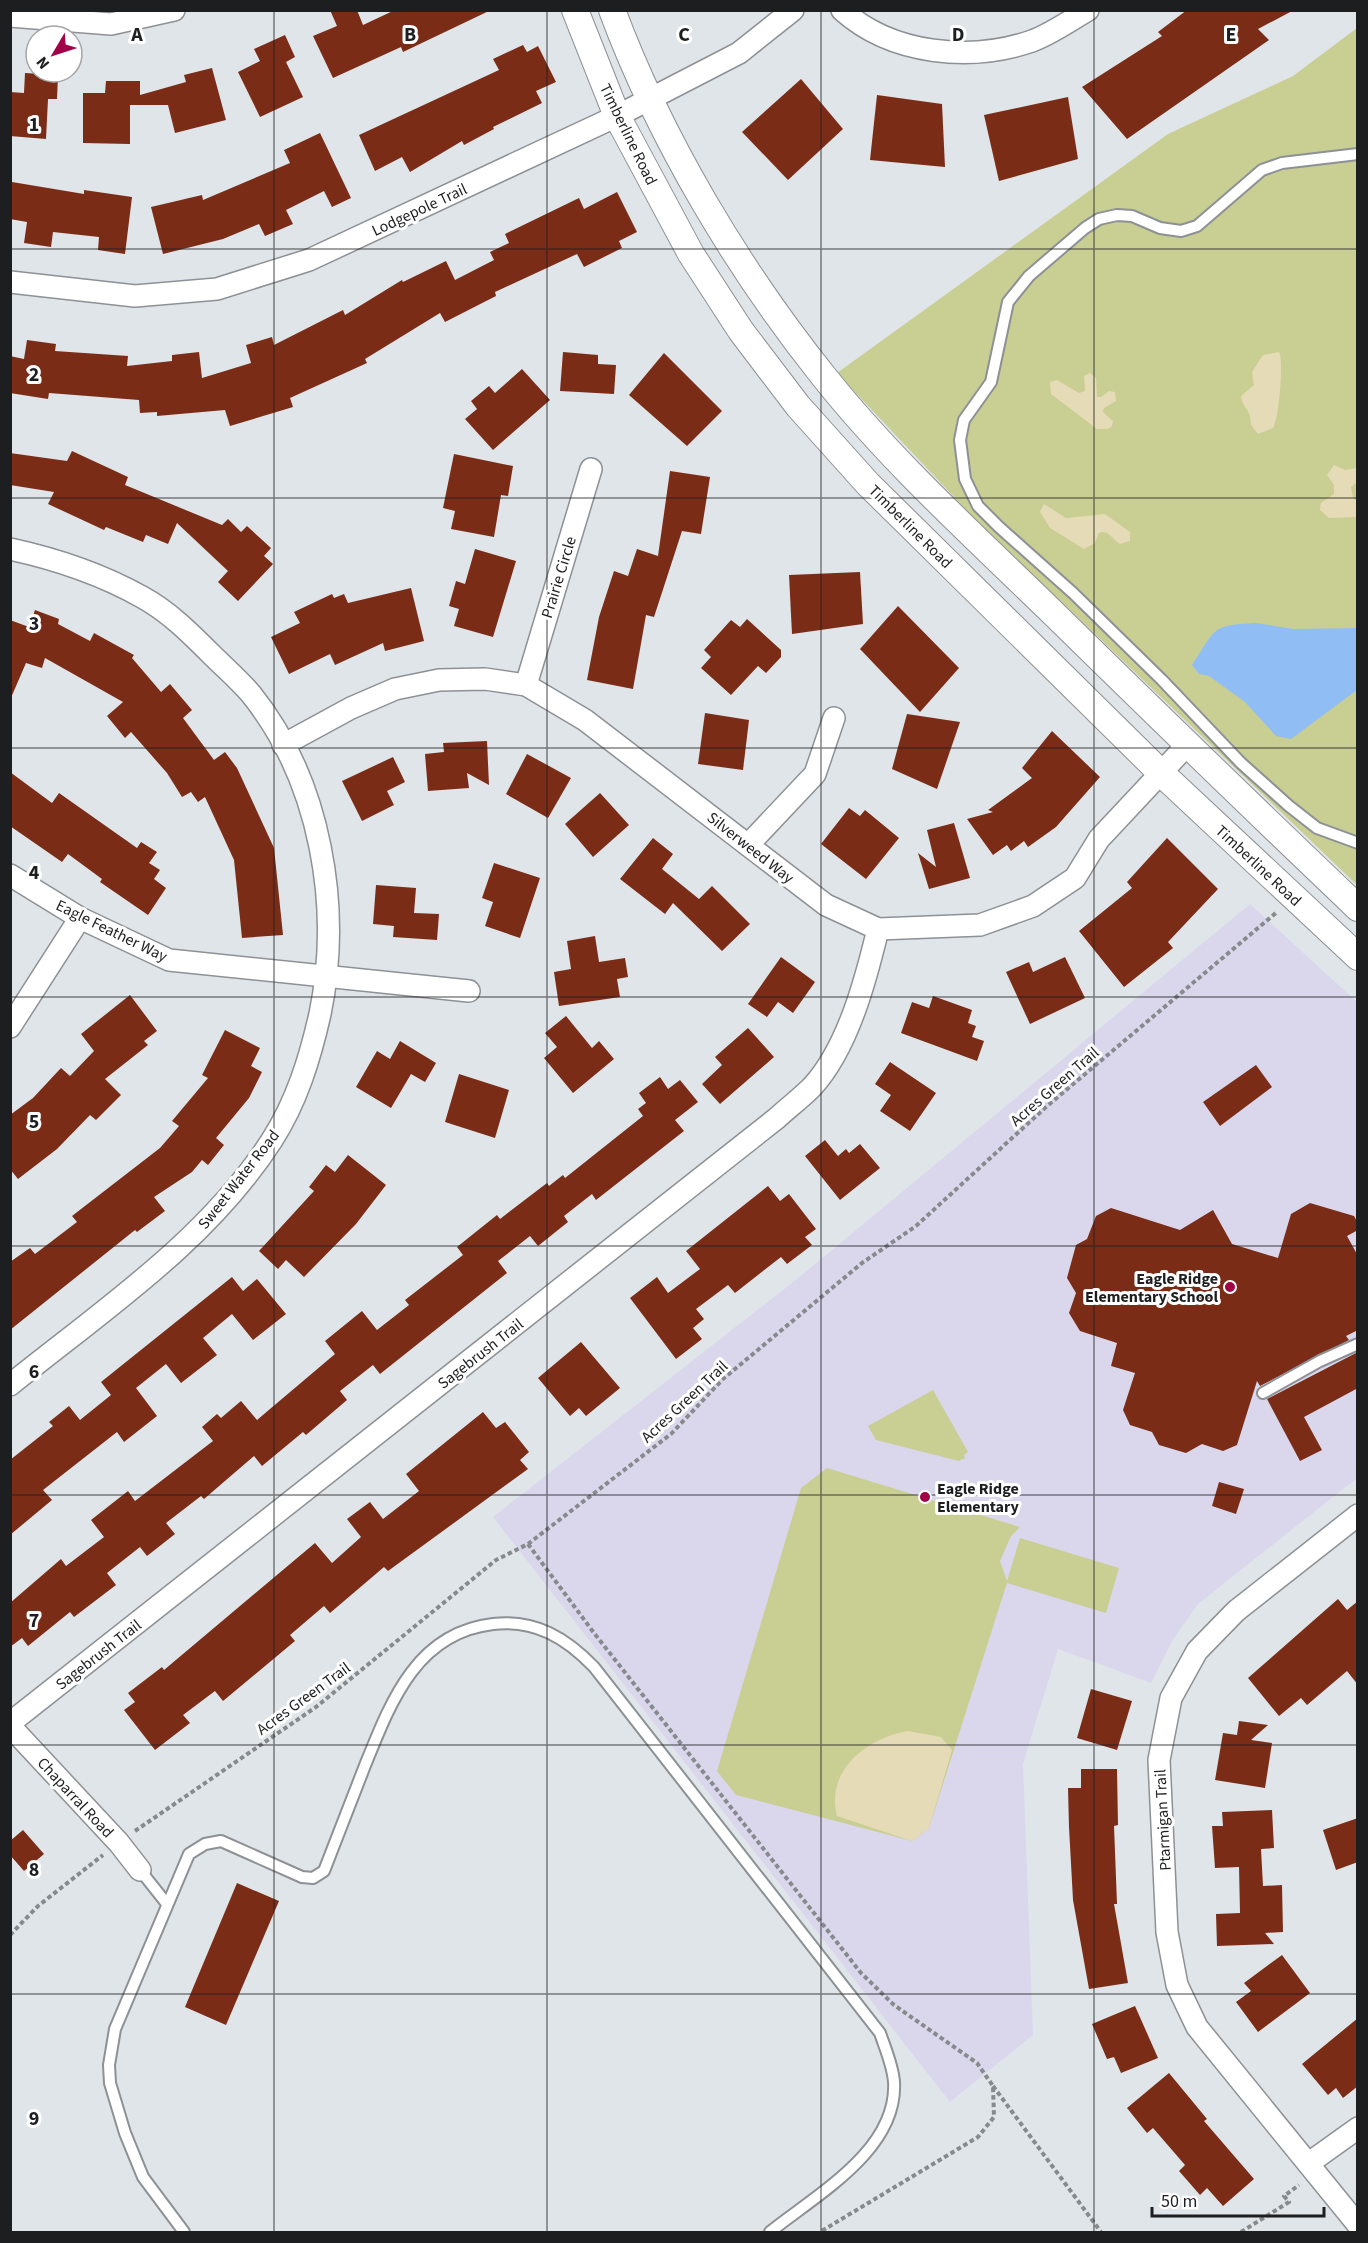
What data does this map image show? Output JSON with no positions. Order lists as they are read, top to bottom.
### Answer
{
  "streets": {
    "street": [
      "Timberline Road",
      "Lodgepole Trail",
      "Prairie Circle",
      "Silverweed Way",
      "Eagle Feather Way",
      "Sweet Water Road",
      "Sagebrush Trail",
      "Chaparral Road",
      "Ptarmigan Trail"
    ],
    "path": ["Acres Green Trail"]
  },
  "crossings": [
    ["Timberline Road", "Lodgepole Trail"],
    ["Timberline Road", "Silverweed Way"],
    ["Timberline Road", "Acres Green Trail"],
    ["Prairie Circle", "Silverweed Way"],
    ["Silverweed Way", "Sweet Water Road"],
    ["Silverweed Way", "Sagebrush Trail"],
    ["Eagle Feather Way", "Sweet Water Road"],
    ["Acres Green Trail", "Chaparral Road"],
    ["Sagebrush Trail", "Chaparral Road"]
  ],
  "places": ["Eagle Ridge Elementary School", "Eagle Ridge Elementary"],
  "scale_bar": "50 m",
  "north": "bottom left",
  "grid": {
    "columns": [
      "A",
      "B",
      "C",
      "D",
      "E"
    ],
    "rows": [
      "1",
      "2",
      "3",
      "4",
      "5",
      "6",
      "7",
      "8",
      "9"
    ]
  }
}
